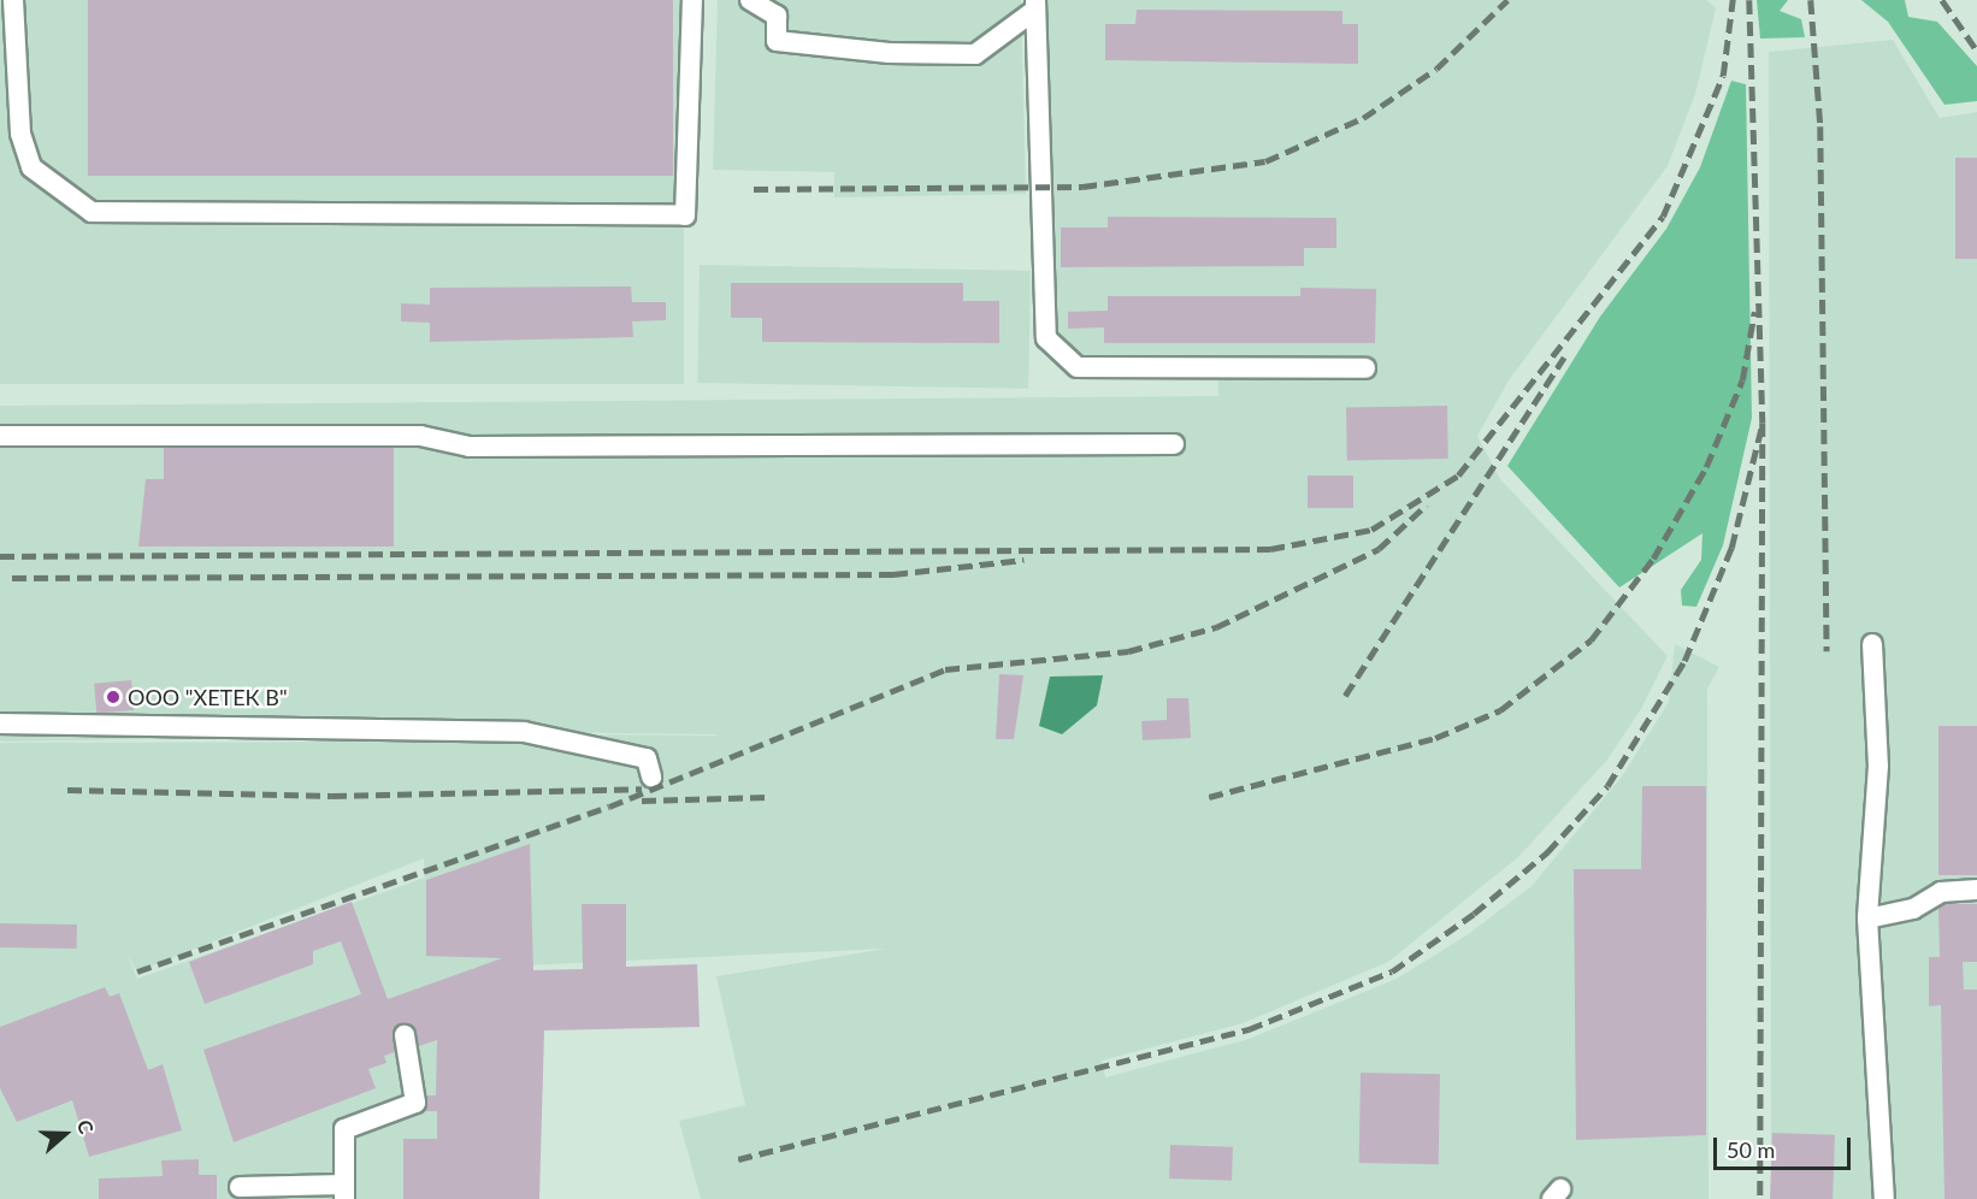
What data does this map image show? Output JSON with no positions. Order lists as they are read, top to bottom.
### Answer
{
  "places": ["ООО \"ХЕТЕК В\""],
  "scale_bar": "50 m",
  "north": "right"
}
